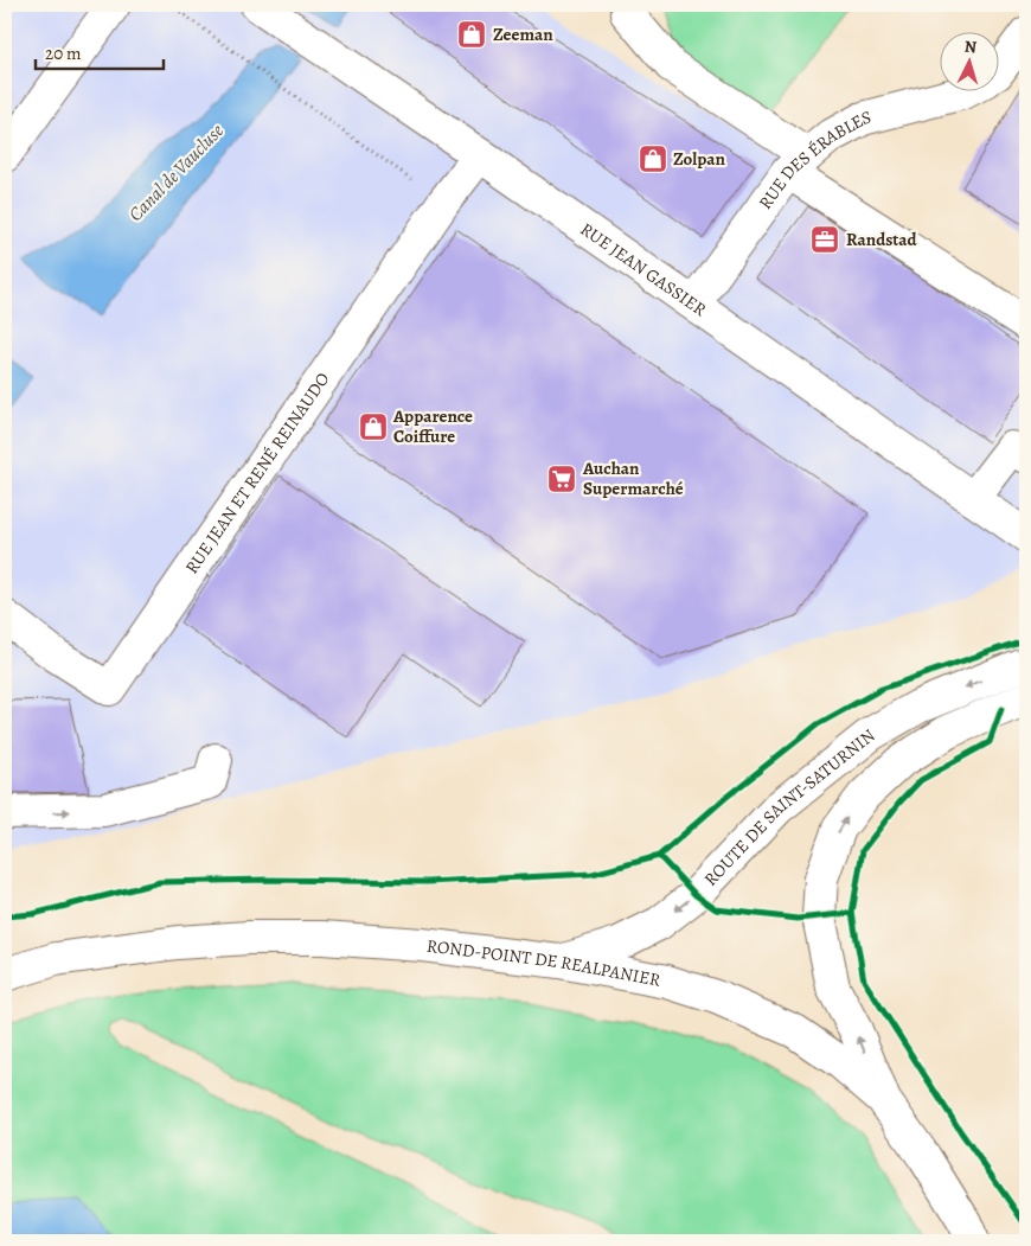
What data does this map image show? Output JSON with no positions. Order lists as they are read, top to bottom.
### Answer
{
  "streets": {
    "main road": [
      "RUE DES ÉRABLES",
      "RUE JEAN GASSIER",
      "RUE JEAN ET RENÉ REINAUDO",
      "ROUTE DE SAINT-SATURNIN",
      "ROND-POINT DE REALPANIER"
    ]
  },
  "crossings": [
    ["RUE DES ÉRABLES", "RUE JEAN GASSIER"],
    ["RUE JEAN GASSIER", "RUE JEAN ET RENÉ REINAUDO"],
    ["ROUTE DE SAINT-SATURNIN", "ROND-POINT DE REALPANIER"]
  ],
  "one_way": ["ROUTE DE SAINT-SATURNIN"],
  "water": ["Canal de Vaucluse"],
  "places": {
    "shop": ["Zeeman", "Zolpan", "Apparence Coiffure"],
    "office": ["Randstad"],
    "supermarket": ["Auchan Supermarché"]
  },
  "scale_bar": "20 m",
  "north": "top"
}
